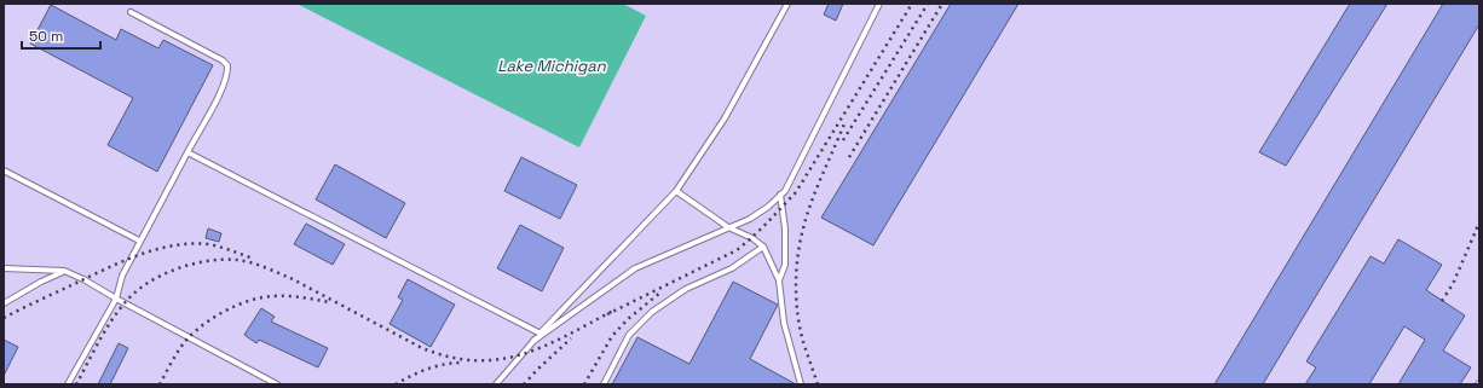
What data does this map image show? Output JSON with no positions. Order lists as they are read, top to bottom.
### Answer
{
  "water": ["Lake Michigan"],
  "scale_bar": "50 m"
}
